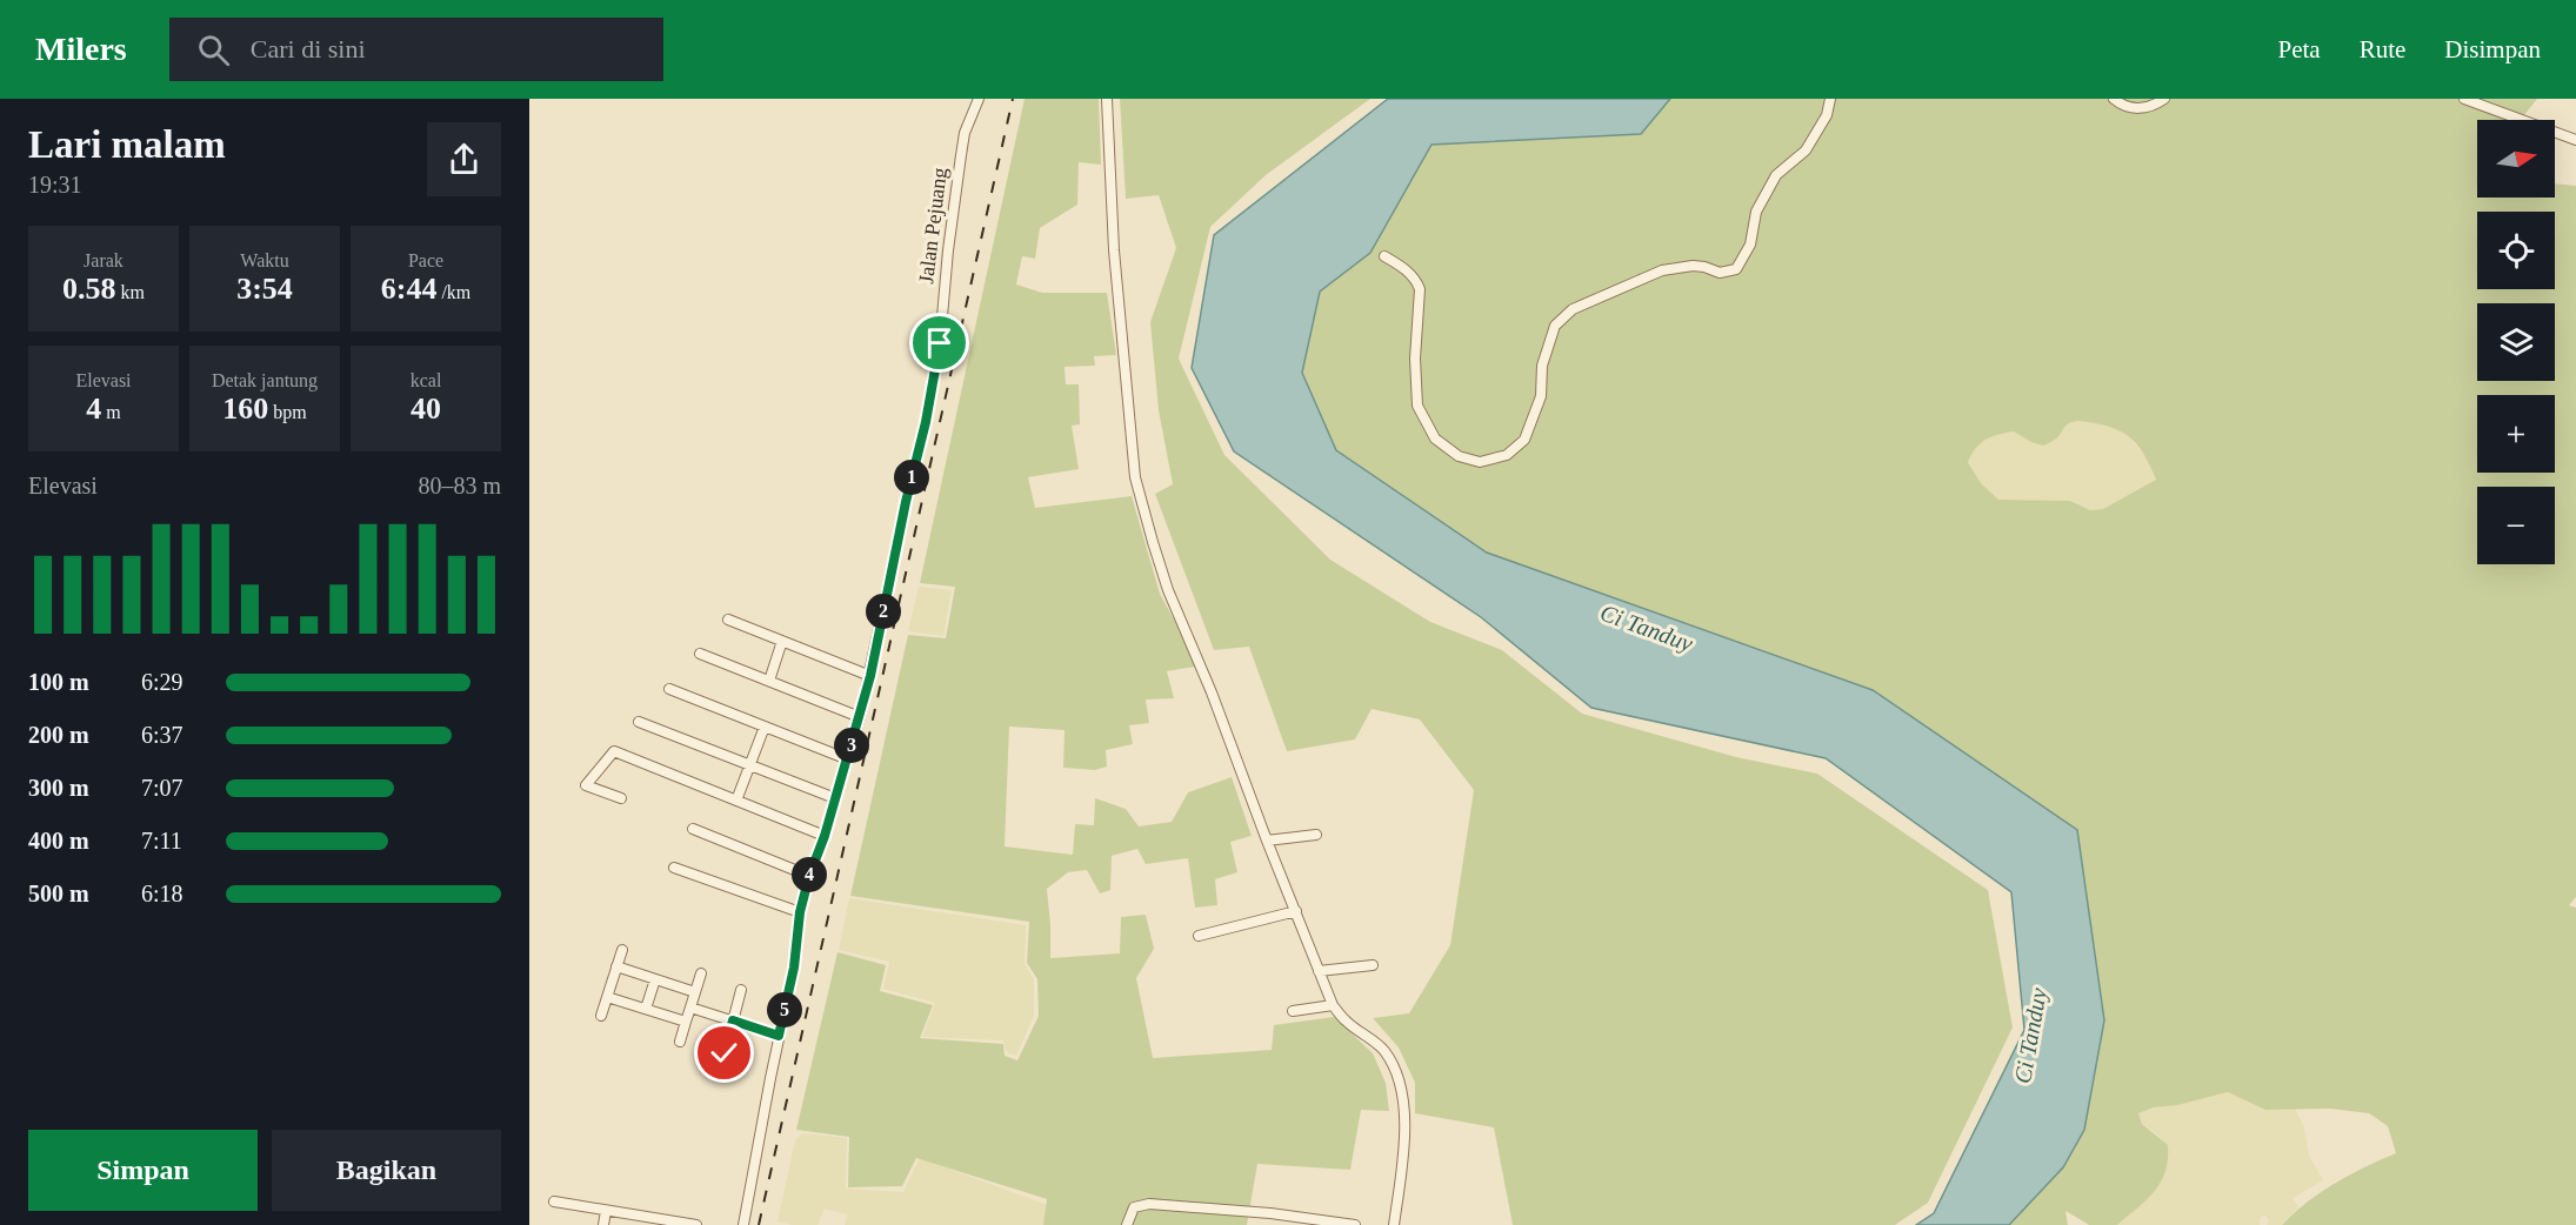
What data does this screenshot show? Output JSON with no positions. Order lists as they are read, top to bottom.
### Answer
{
  "streets": {
    "street": ["Jalan Pejuang"]
  },
  "water": ["Ci Tanduy"],
  "north": "right",
  "page": {
    "header": "Milers",
    "search": "Cari di sini",
    "nav": ["Peta", "Rute", "Disimpan"],
    "heading": ["Lari malam", "19:31"],
    "map_buttons": ["+", "−"],
    "stats": [
      ["Jarak", "0.58 km"],
      ["Waktu", "3:54"],
      ["Pace", "6:44 /km"],
      ["Elevasi", "4 m"],
      ["Detak jantung", "160 bpm"],
      ["kcal", "40"]
    ],
    "chart": ["Elevasi", "80–83 m"],
    "pins": [
      "1",
      "2",
      "3",
      "4",
      "5"
    ],
    "list": [
      {
        "name": "100 m",
        "note": "6:29"
      },
      {
        "name": "200 m",
        "note": "6:37"
      },
      {
        "name": "300 m",
        "note": "7:07"
      },
      {
        "name": "400 m",
        "note": "7:11"
      },
      {
        "name": "500 m",
        "note": "6:18"
      }
    ],
    "buttons": ["Simpan", "Bagikan"]
  }
}
